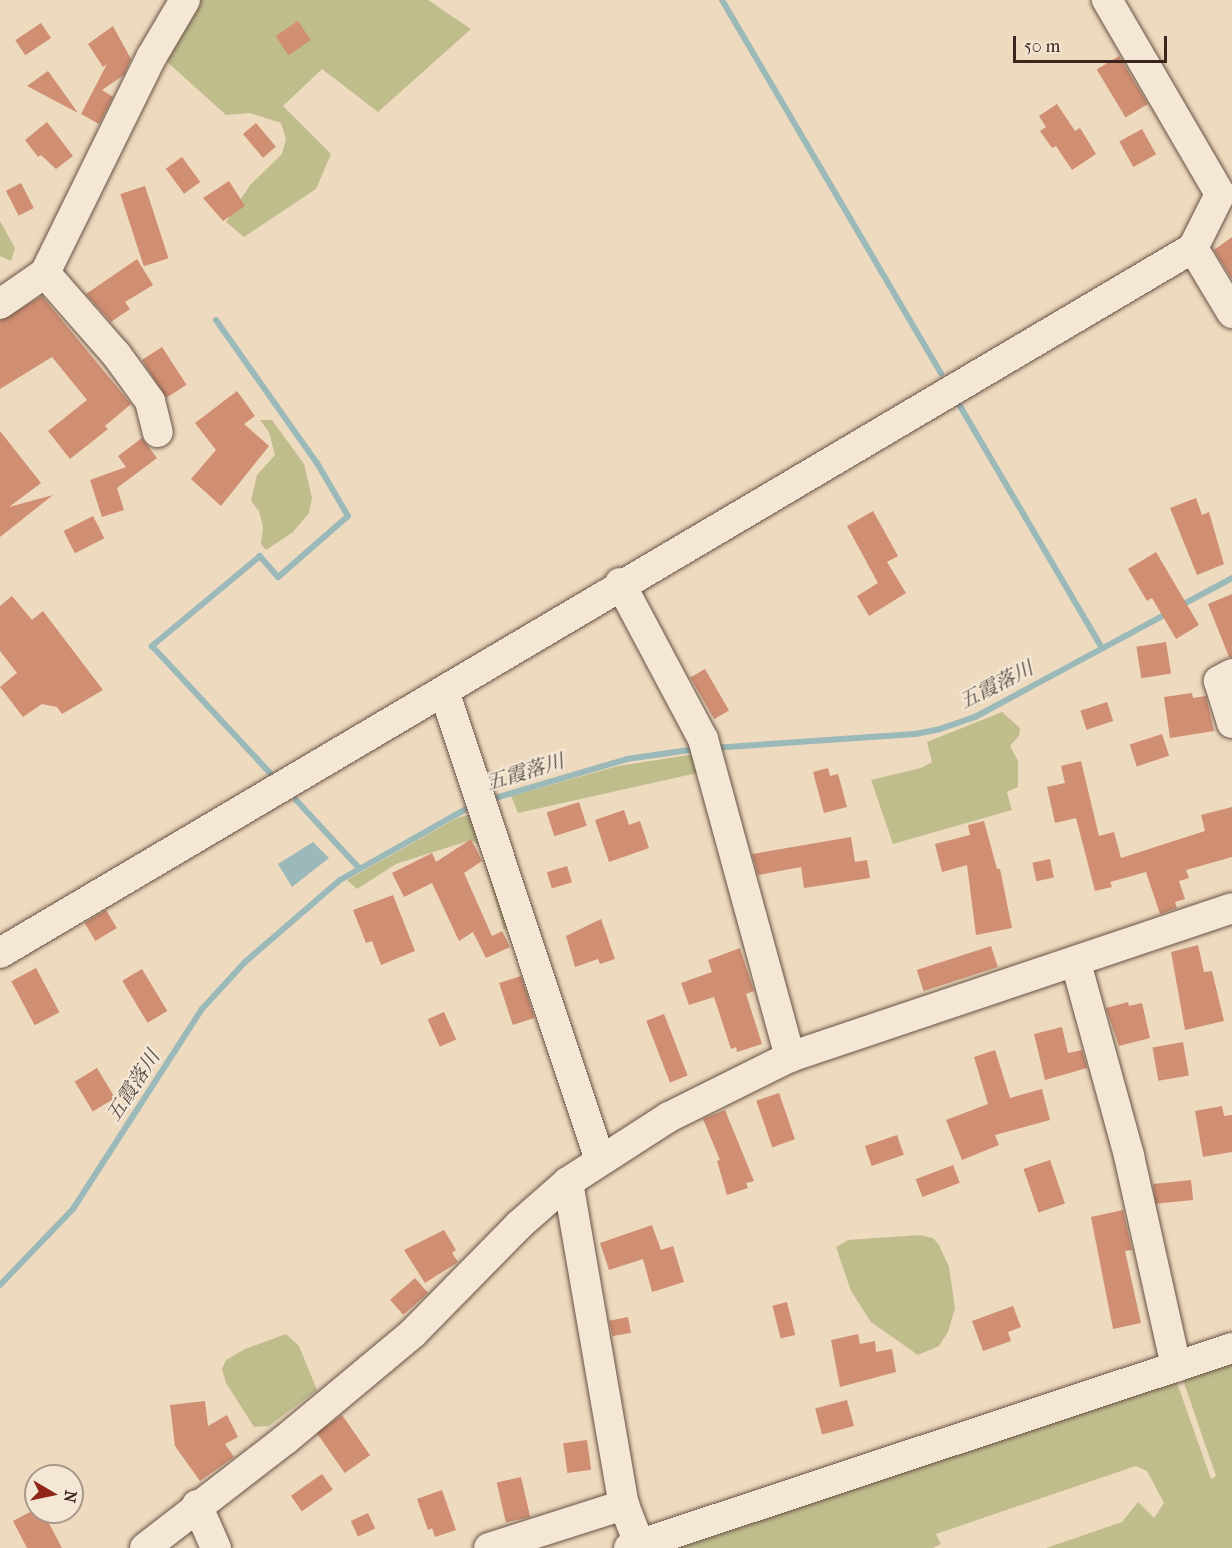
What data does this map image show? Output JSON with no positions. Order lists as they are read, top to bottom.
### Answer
{
  "water": ["五霞落川"],
  "scale_bar": "50 m",
  "north": "right"
}
